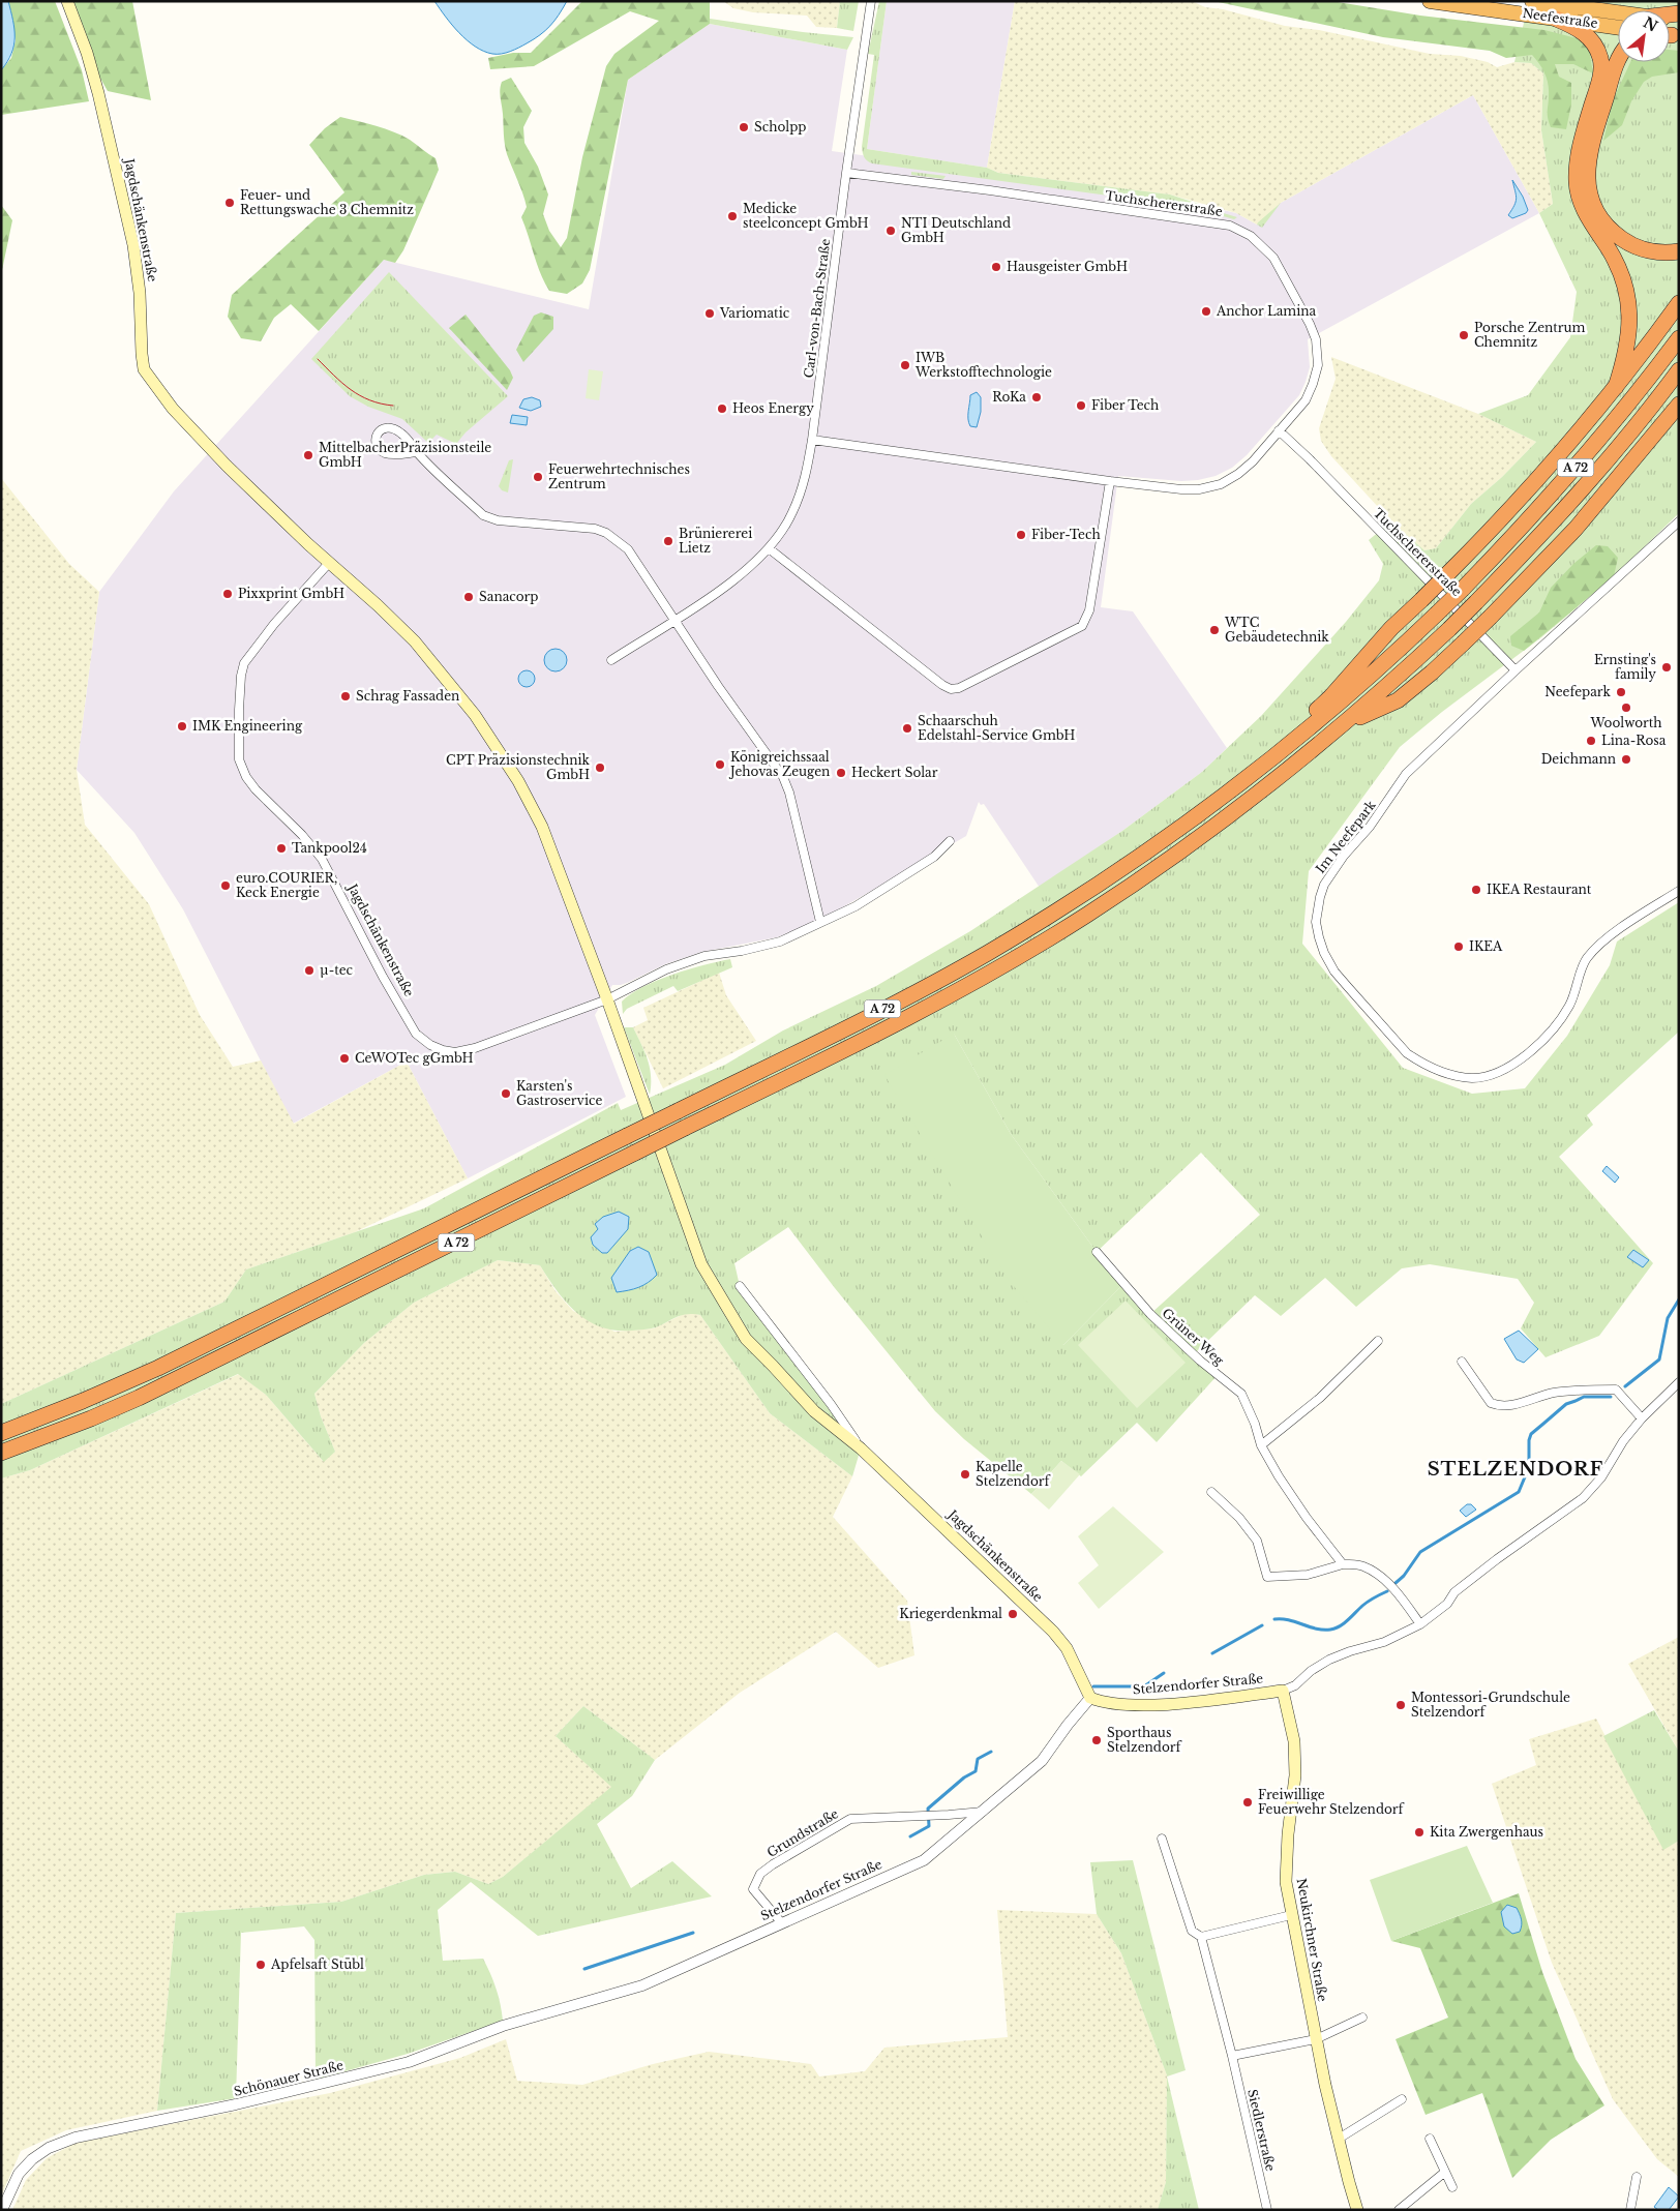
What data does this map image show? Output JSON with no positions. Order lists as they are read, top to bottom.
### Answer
{
  "streets": {
    "highway": ["Neefestraße", "A 72"],
    "main road": ["Jagdschänkenstraße", "Stelzendorfer Straße", "Neukirchner Straße"],
    "street": [
      "Tuchschererstraße",
      "Carl-von-Bach-Straße",
      "Im Neefepark",
      "Grüner Weg",
      "Grundstraße",
      "Schönauer Straße",
      "Siedlerstraße"
    ]
  },
  "crossings": [
    ["Tuchschererstraße", "Carl-von-Bach-Straße"],
    ["Tuchschererstraße", "Im Neefepark"],
    ["Jagdschänkenstraße", "Stelzendorfer Straße"],
    ["Stelzendorfer Straße", "Grundstraße"],
    ["Stelzendorfer Straße", "Neukirchner Straße"],
    ["Stelzendorfer Straße", "Schönauer Straße"]
  ],
  "districts": ["STELZENDORF"],
  "places": [
    "Scholpp",
    "Feuer- und Rettungswache 3 Chemnitz",
    "Medicke steelconcept GmbH",
    "NTI Deutschland GmbH",
    "Hausgeister GmbH",
    "Anchor Lamina",
    "Variomatic",
    "Porsche Zentrum Chemnitz",
    "IWB Werkstofftechnologie",
    "RoKa",
    "Fiber Tech",
    "Heos Energy",
    "MittelbacherPräzisionsteile GmbH",
    "Feuerwehrtechnisches Zentrum",
    "Fiber-Tech",
    "Brüniererei Lietz",
    "Pixxprint GmbH",
    "Sanacorp",
    "WTC Gebäudetechnik",
    "Ernsting's family",
    "Neefepark",
    "Schrag Fassaden",
    "Woolworth",
    "IMK Engineering",
    "Schaarschuh Edelstahl-Service GmbH",
    "Lina-Rosa",
    "Deichmann",
    "Königreichssaal Jehovas Zeugen",
    "CPT Präzisionstechnik GmbH",
    "Heckert Solar",
    "Tankpool24",
    "euro.COURIER, Keck Energie",
    "IKEA Restaurant",
    "IKEA",
    "µ-tec",
    "CeWOTec gGmbH",
    "Karsten's Gastroservice",
    "Kapelle Stelzendorf",
    "Kriegerdenkmal",
    "Montessori-Grundschule Stelzendorf",
    "Sporthaus Stelzendorf",
    "Freiwillige Feuerwehr Stelzendorf",
    "Kita Zwergenhaus",
    "Apfelsaft Stübl"
  ],
  "north": "top right"
}
